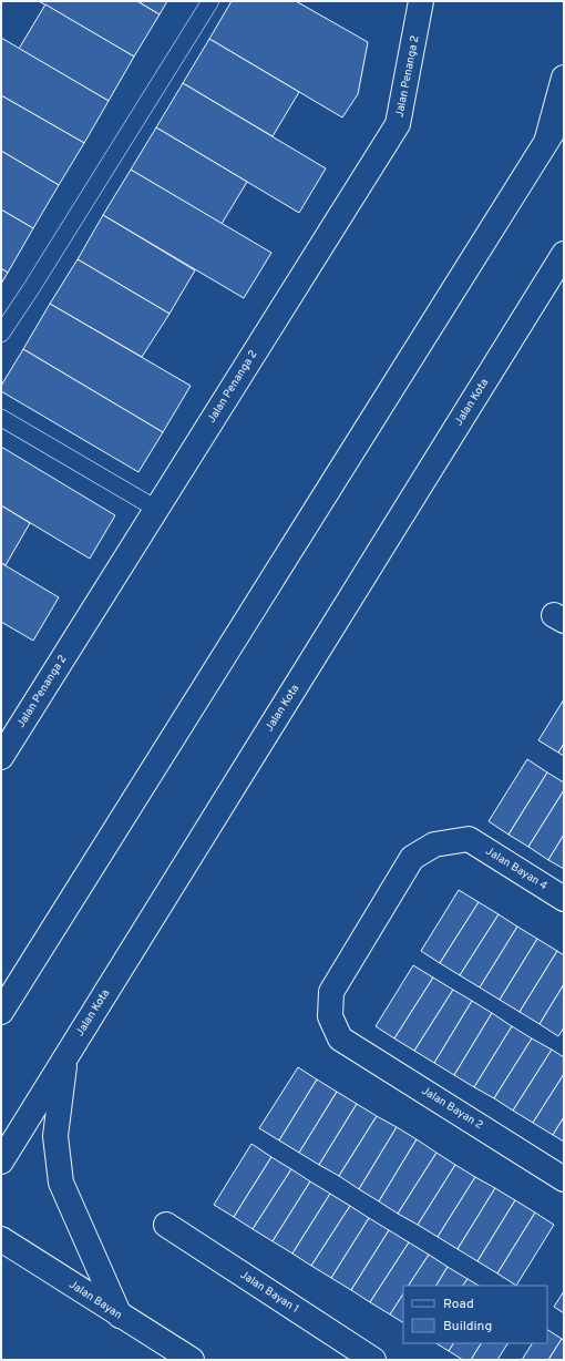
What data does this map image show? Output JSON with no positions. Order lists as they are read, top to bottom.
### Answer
{
  "streets": {
    "main road": [
      "Jalan Penanga 2",
      "Jalan Kota",
      "Jalan Bayan 4",
      "Jalan Bayan 2",
      "Jalan Bayan 1",
      "Jalan Bayan"
    ]
  },
  "crossings": [
    ["Jalan Bayan 4", "Jalan Bayan 2"]
  ],
  "legend": ["Road", "Building"]
}
